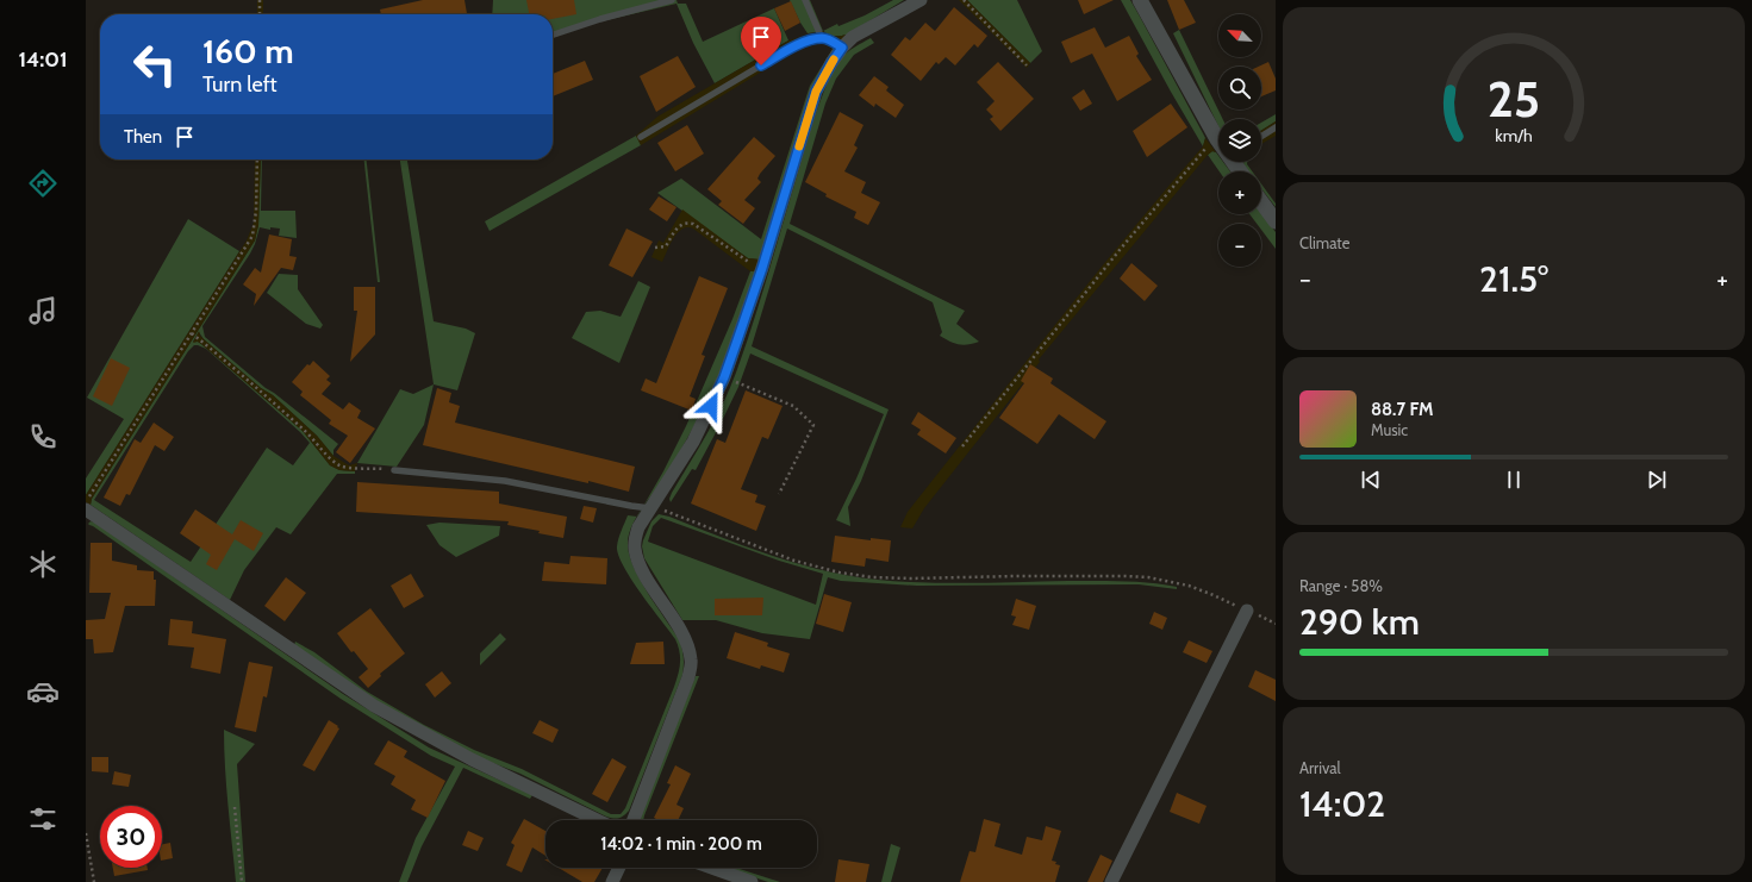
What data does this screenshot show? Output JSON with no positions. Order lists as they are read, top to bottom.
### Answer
{
  "north": "top left",
  "page": {
    "tabs": "14:01",
    "map_buttons": ["+", "−"],
    "turn": ["160 m", "Turn left"],
    "then": "Then",
    "tile": [
      "Climate",
      ["Range · 58%", "290 km"],
      ["Arrival", "14:02"]
    ],
    "heat": ["−", "21.5°", "+"],
    "song": ["88.7 FM", "Music"],
    "limit": "30",
    "trip": "14:02 · 1 min · 200 m",
    "gauge": ["25", "km/h"]
  }
}
